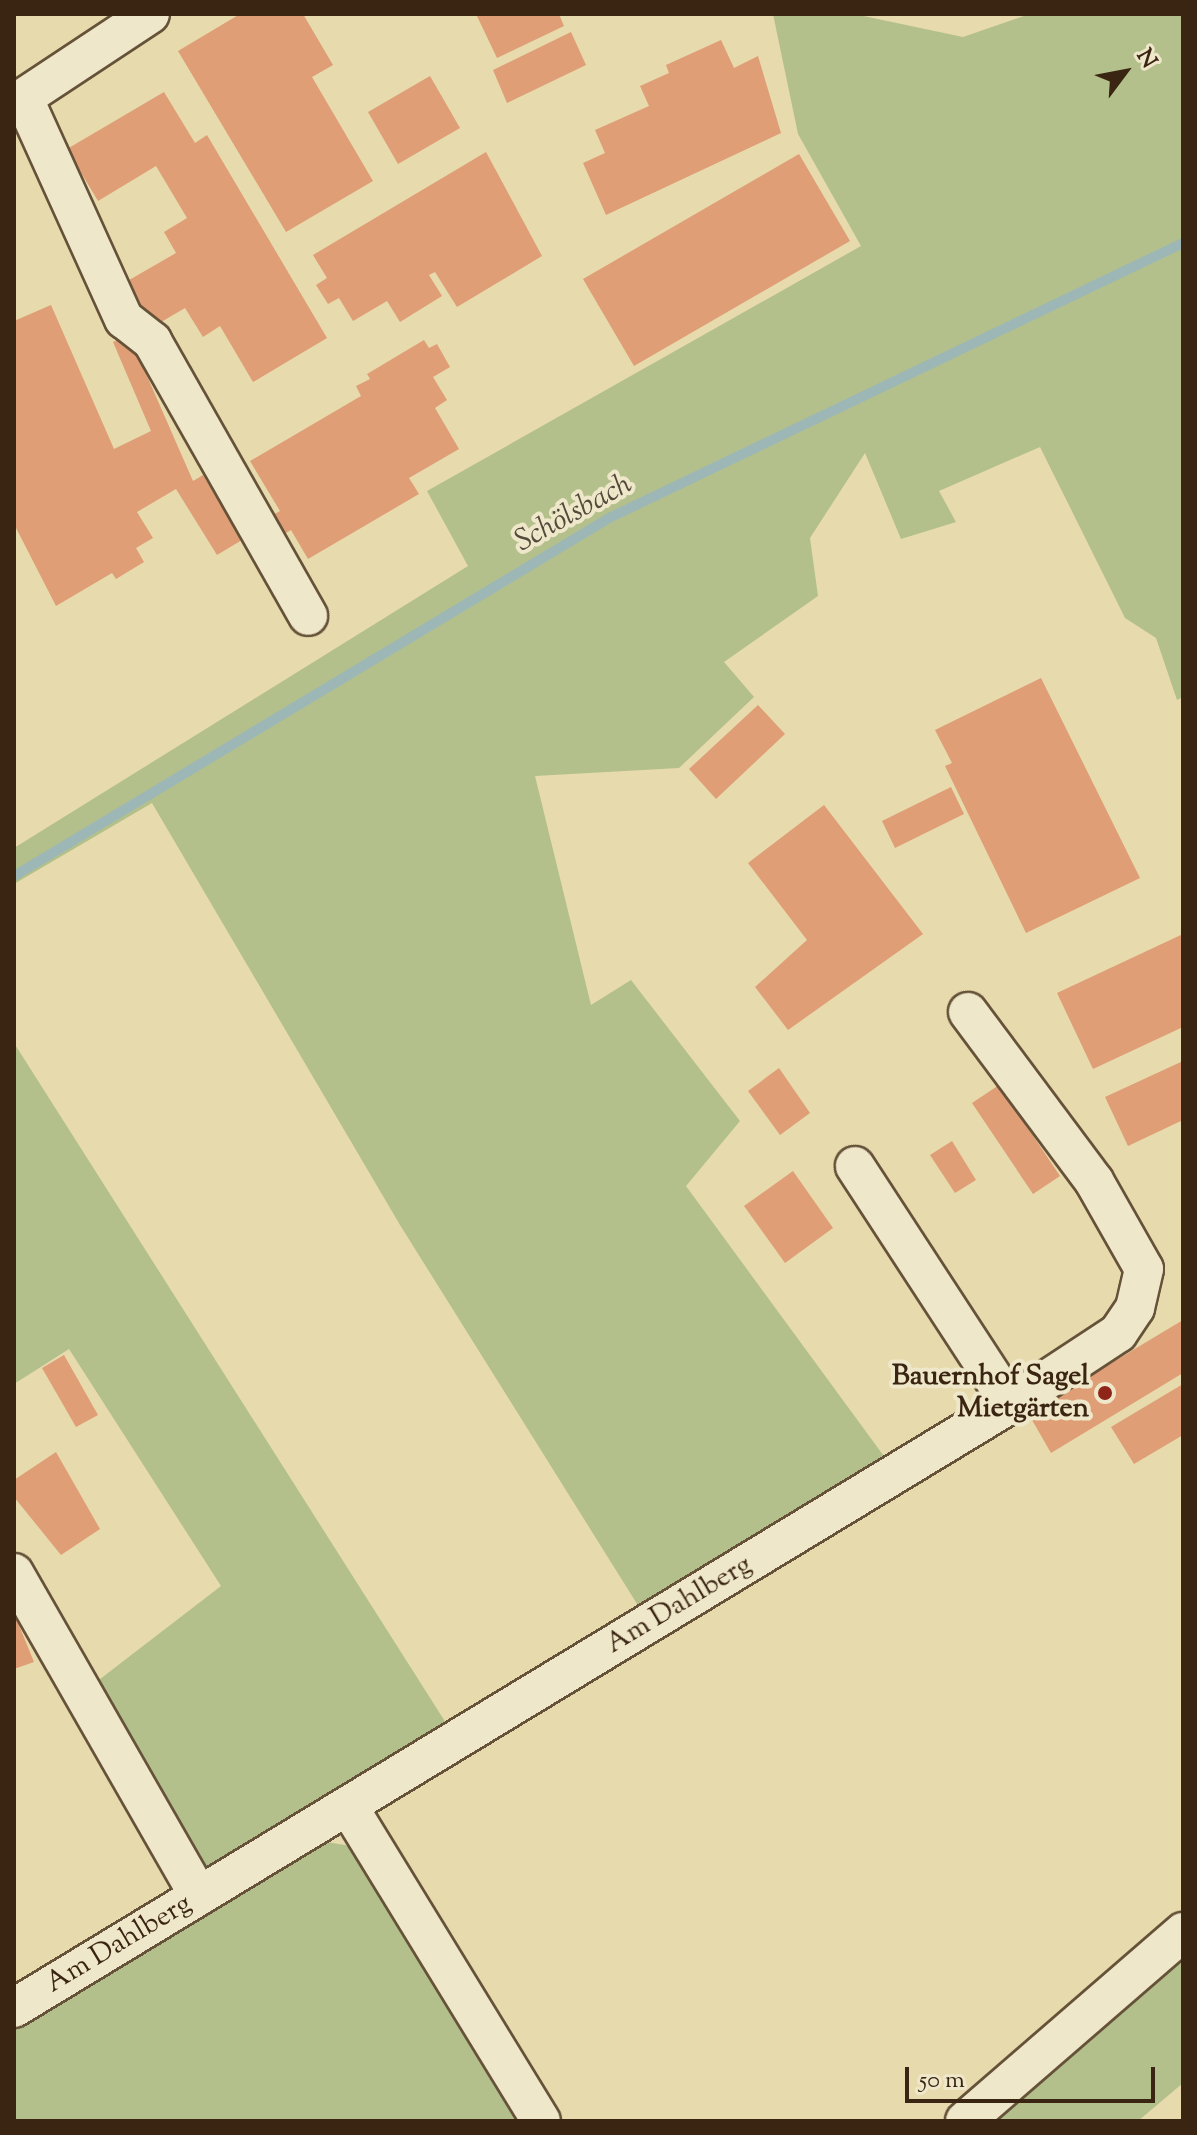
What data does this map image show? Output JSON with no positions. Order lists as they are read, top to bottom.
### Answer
{
  "streets": {
    "street": ["Am Dahlberg"]
  },
  "water": ["Schölsbach"],
  "places": ["Bauernhof Sagel Mietgärten"],
  "scale_bar": "50 m",
  "north": "top right"
}
